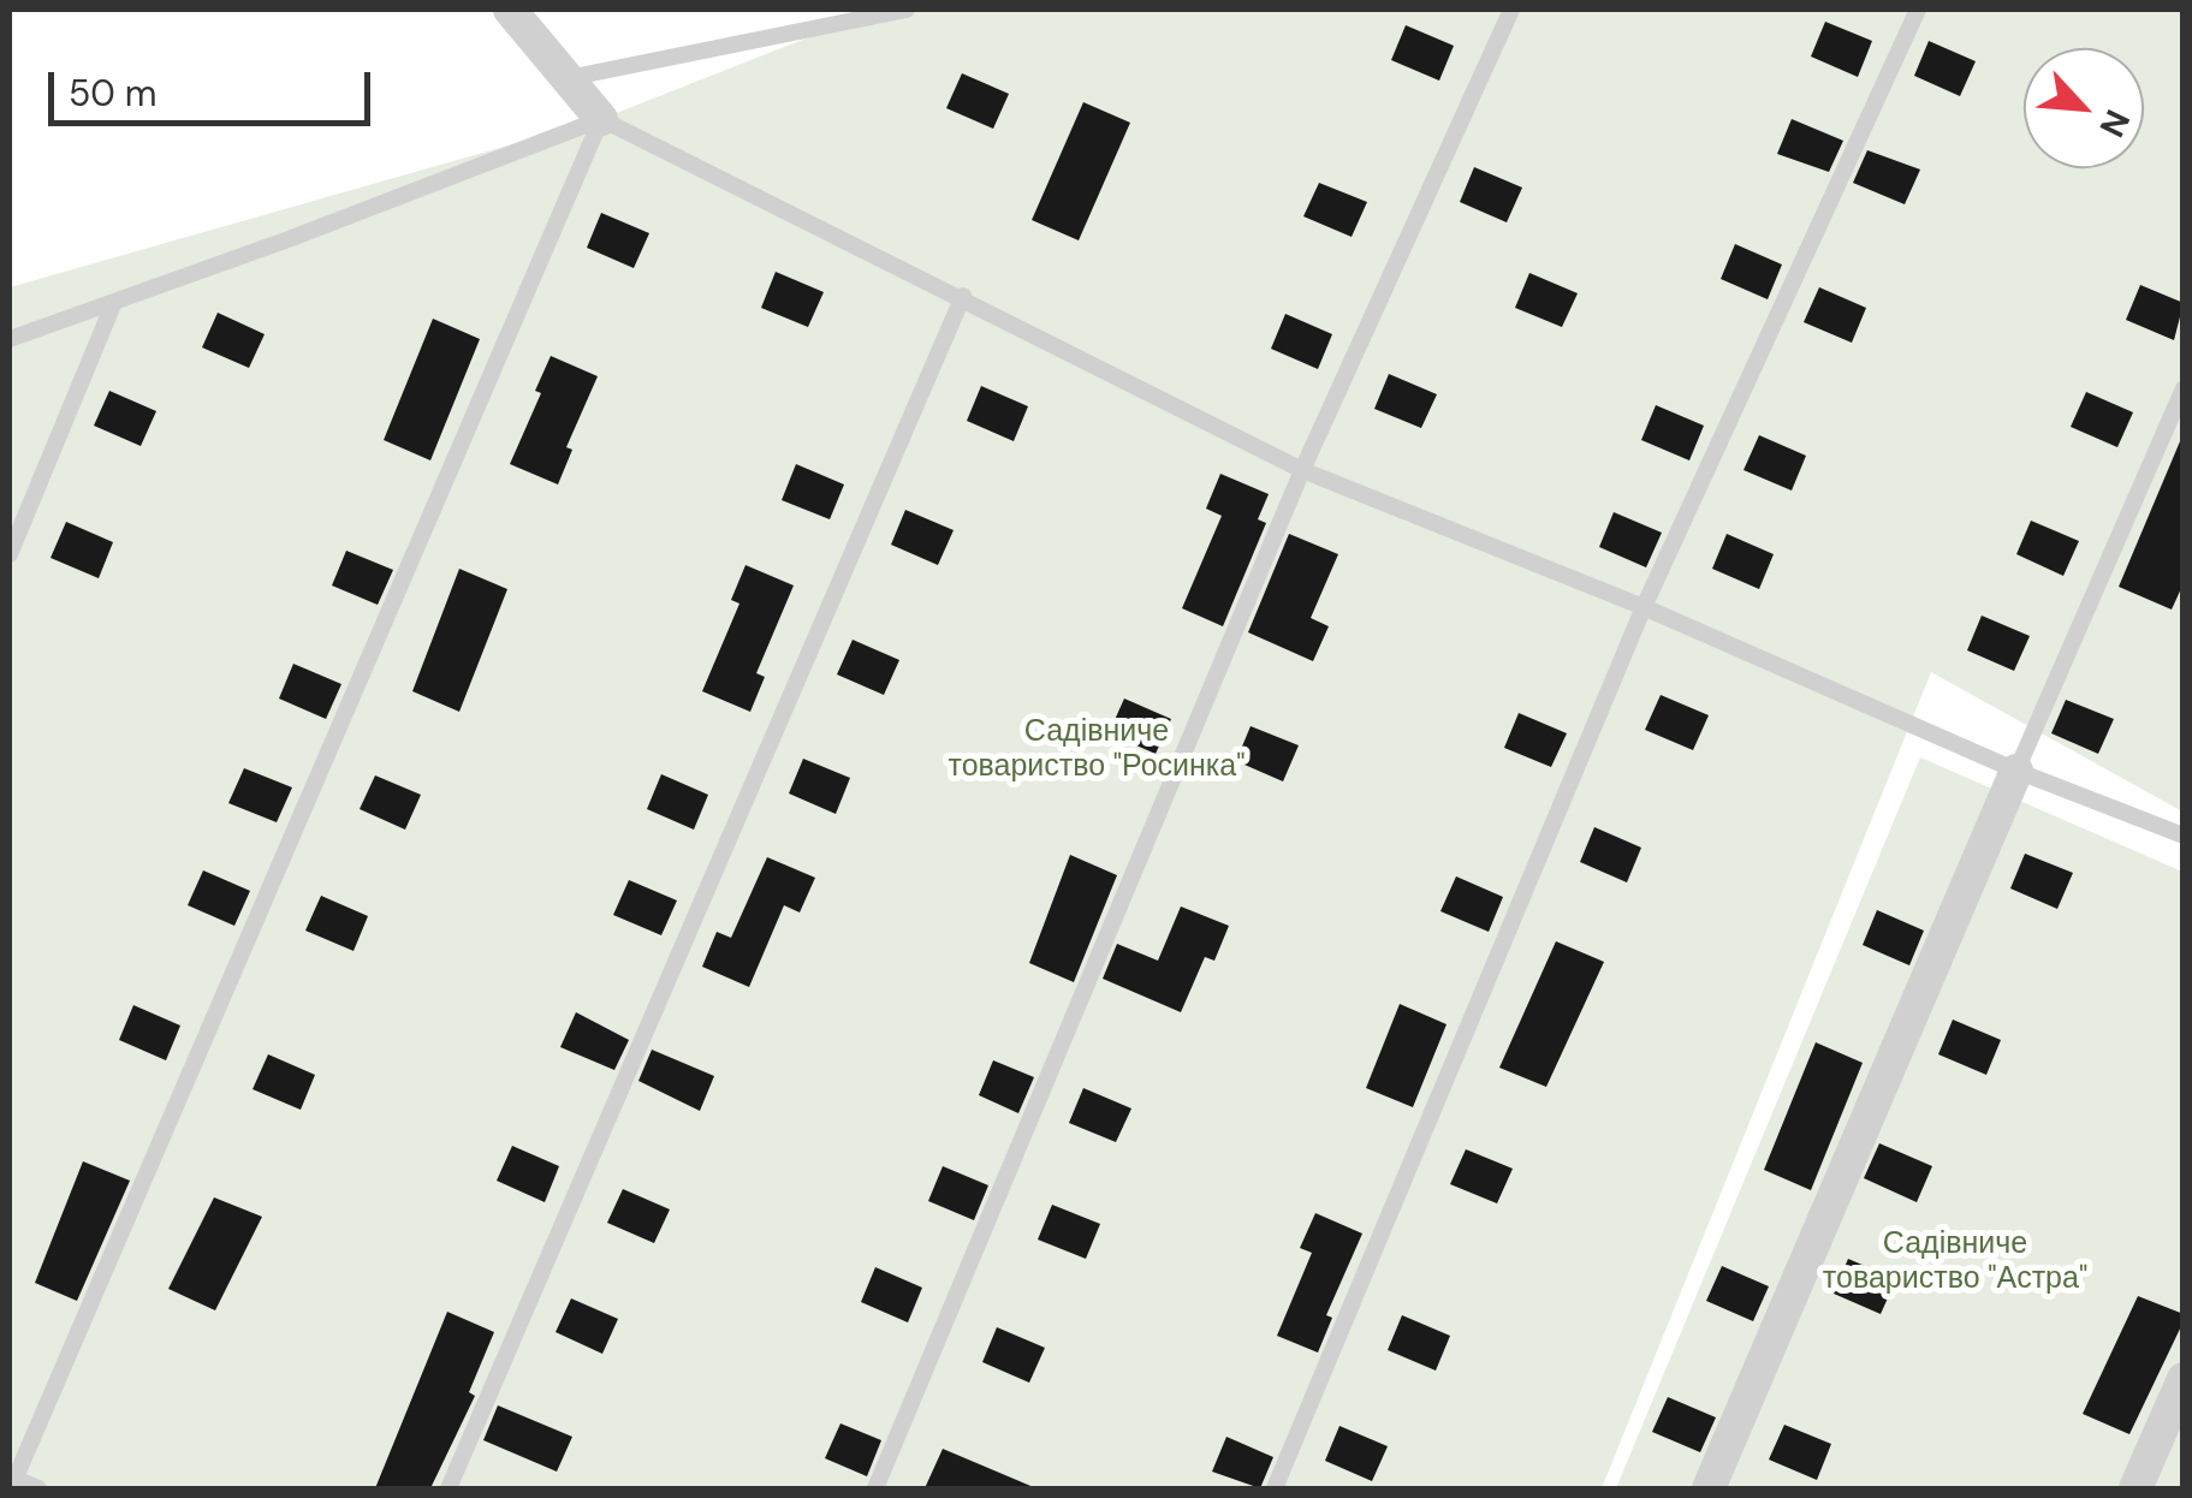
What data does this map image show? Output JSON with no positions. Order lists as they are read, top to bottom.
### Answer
{
  "parks": ["Садівниче товариство \"Росинка\"", "Садівниче товариство \"Астра\""],
  "scale_bar": "50 m",
  "north": "bottom right"
}
